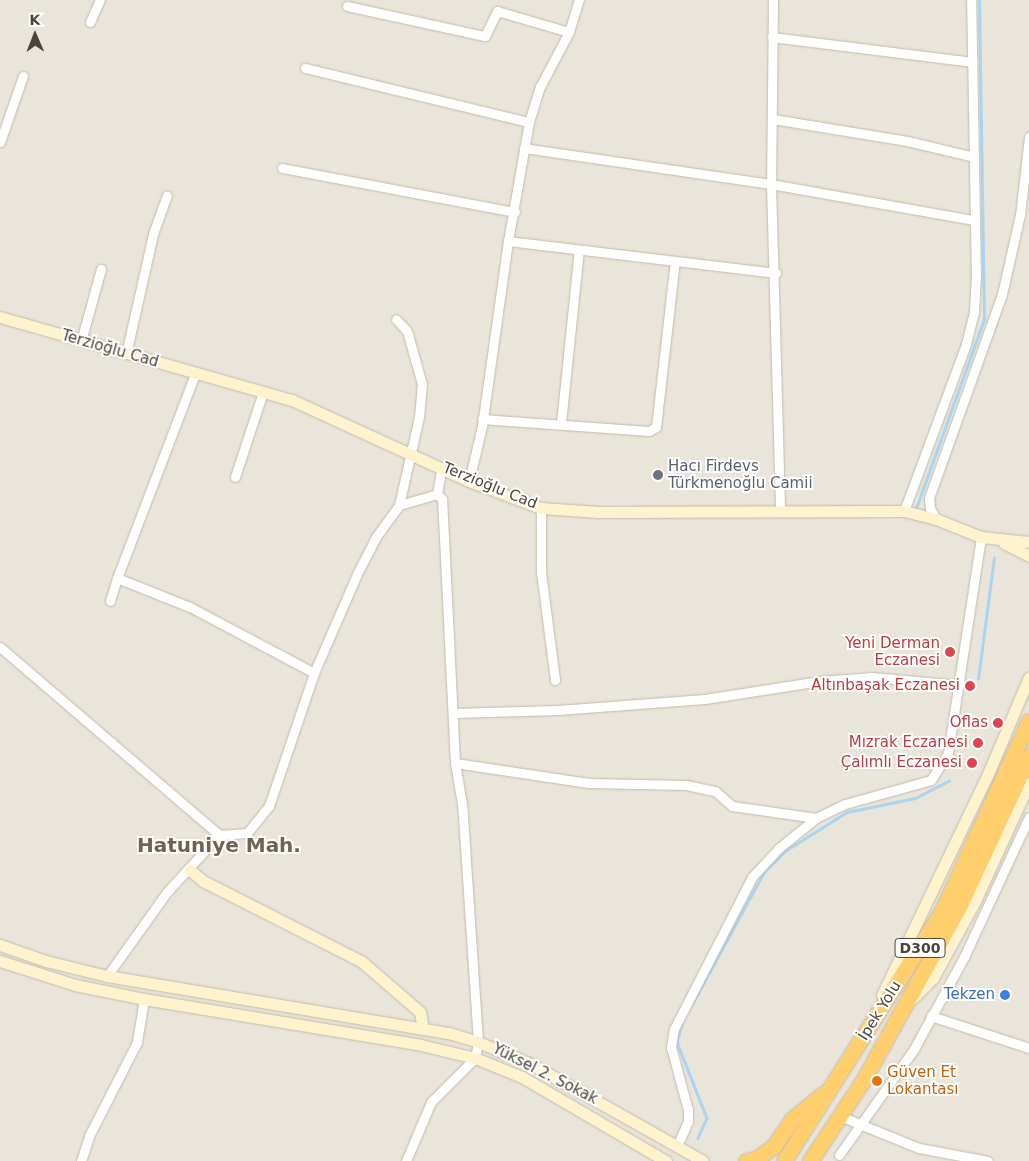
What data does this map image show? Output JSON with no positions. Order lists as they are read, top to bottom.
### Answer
{
  "streets": {
    "highway": ["D300", "İpek Yolu"],
    "street": ["Terzioğlu Cad", "Yüksel 2. Sokak"]
  },
  "districts": ["Hatuniye Mah."],
  "places": [
    "Hacı Firdevs Türkmenoğlu Camii",
    "Yeni Derman Eczanesi",
    "Altınbaşak Eczanesi",
    "Oflas",
    "Mızrak Eczanesi",
    "Çalımlı Eczanesi",
    "Tekzen",
    "Güven Et Lokantası"
  ],
  "north": "top"
}
